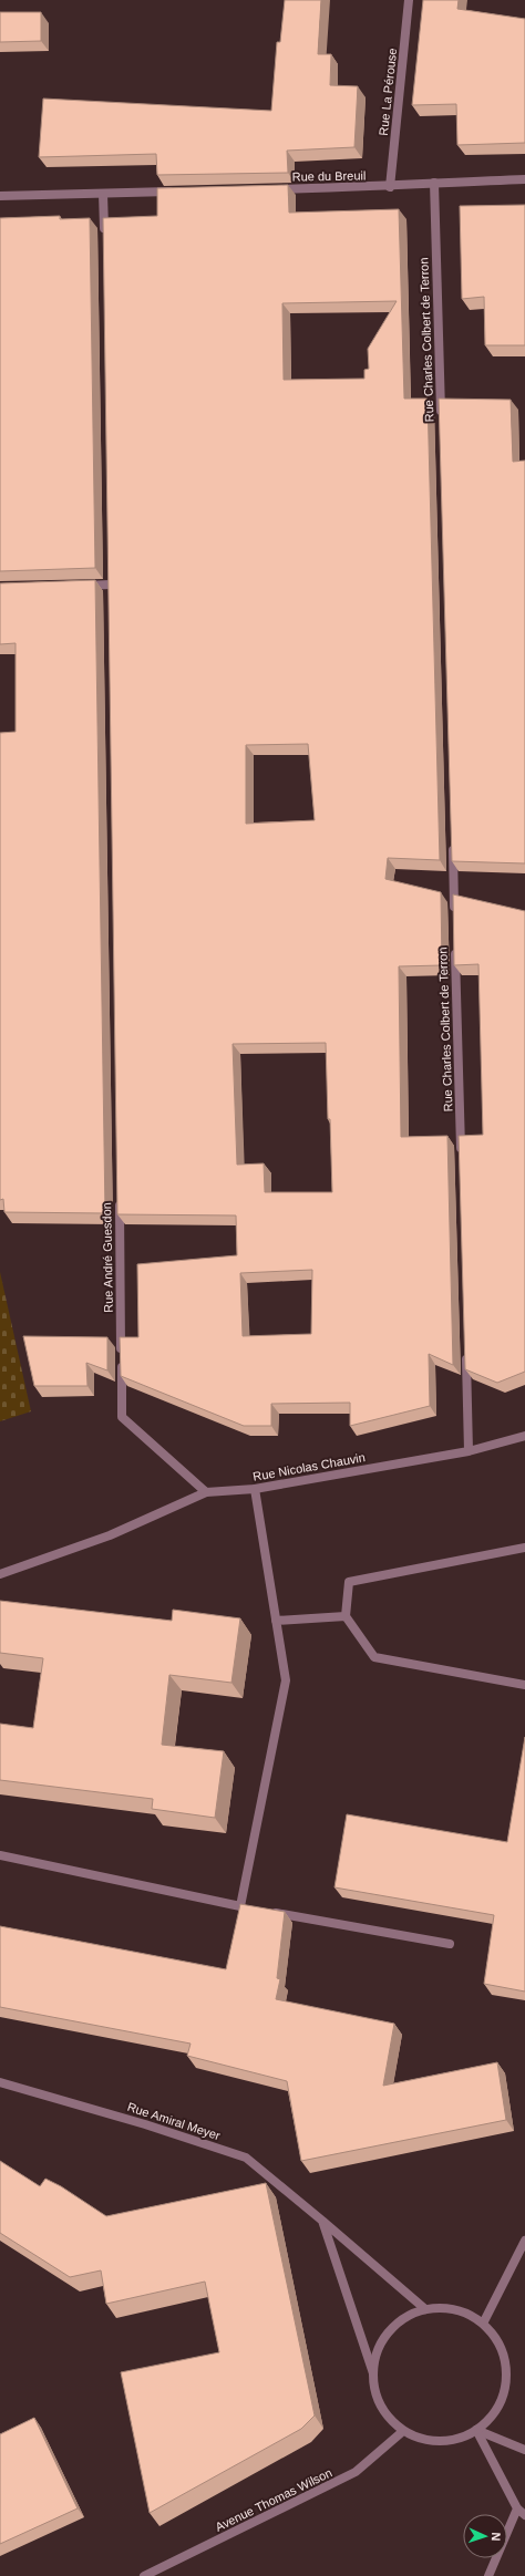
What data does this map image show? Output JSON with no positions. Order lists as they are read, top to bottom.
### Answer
{
  "streets": {
    "street": [
      "Rue La Pérouse",
      "Rue du Breuil",
      "Rue Charles Colbert de Terron",
      "Rue André Guesdon",
      "Rue Nicolas Chauvin",
      "Rue Amiral Meyer",
      "Avenue Thomas Wilson"
    ]
  },
  "crossings": [
    ["Rue La Pérouse", "Rue du Breuil"],
    ["Rue du Breuil", "Rue Charles Colbert de Terron"],
    ["Rue André Guesdon", "Rue Nicolas Chauvin"],
    ["Rue Amiral Meyer", "Avenue Thomas Wilson"]
  ],
  "north": "right"
}
